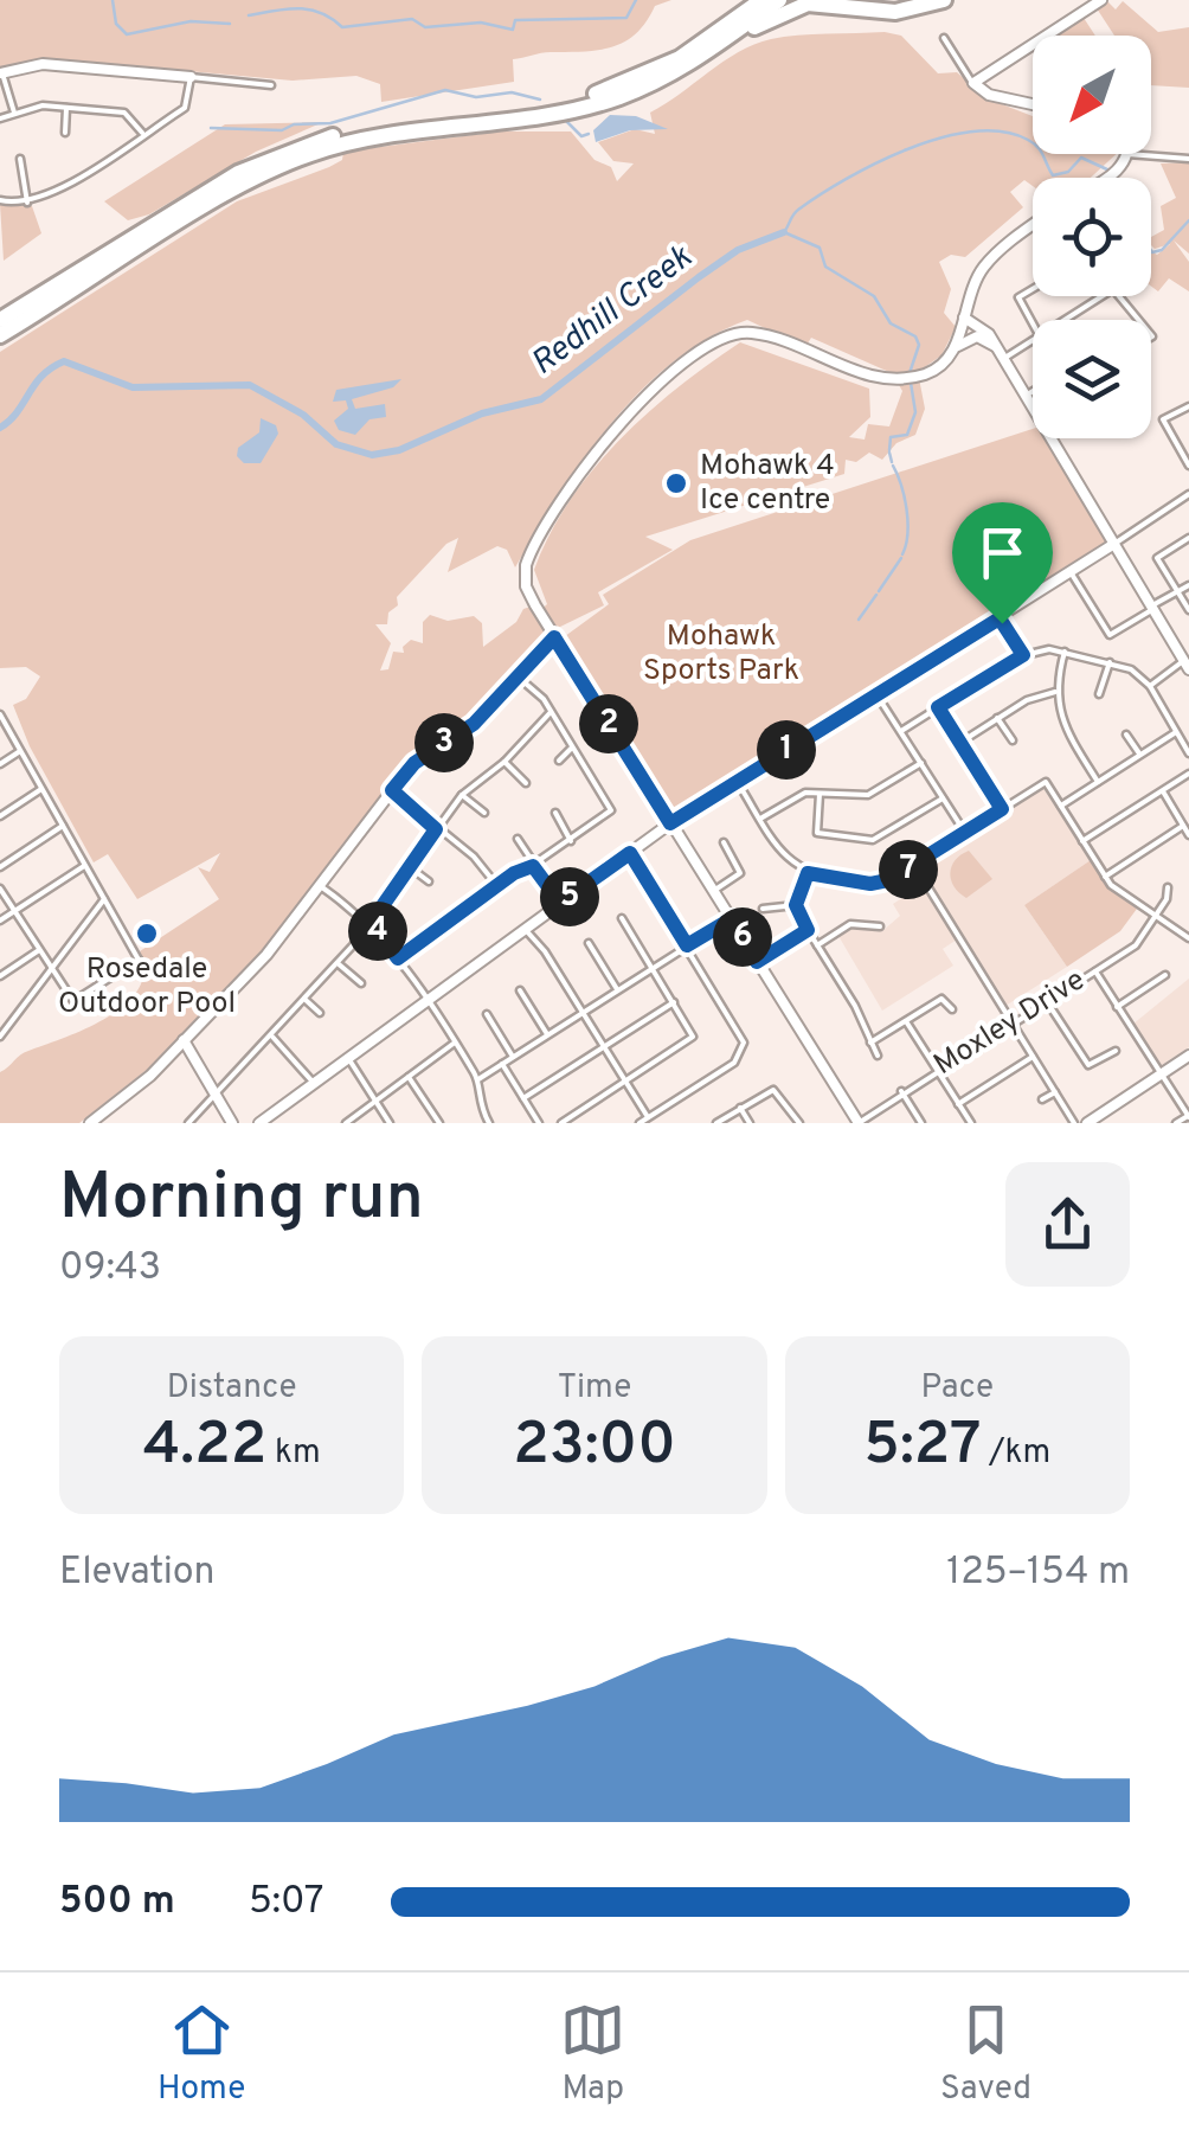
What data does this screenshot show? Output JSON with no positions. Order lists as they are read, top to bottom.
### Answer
{
  "streets": {
    "street": ["Moxley Drive"]
  },
  "water": ["Redhill Creek"],
  "parks": ["Mohawk Sports Park"],
  "places": ["Mohawk 4 Ice centre", "Rosedale Outdoor Pool"],
  "north": "bottom left",
  "page": {
    "pins": [
      "2",
      "3",
      "1",
      "7",
      "5",
      "4",
      "6"
    ],
    "heading": ["Morning run", "09:43"],
    "stats": [
      ["Distance", "4.22 km"],
      ["Time", "23:00"],
      ["Pace", "5:27 /km"]
    ],
    "chart": ["Elevation", "125–154 m"],
    "list": [
      {
        "name": "500 m",
        "note": "5:07"
      }
    ],
    "tabs": ["Home", "Map", "Saved"]
  }
}
